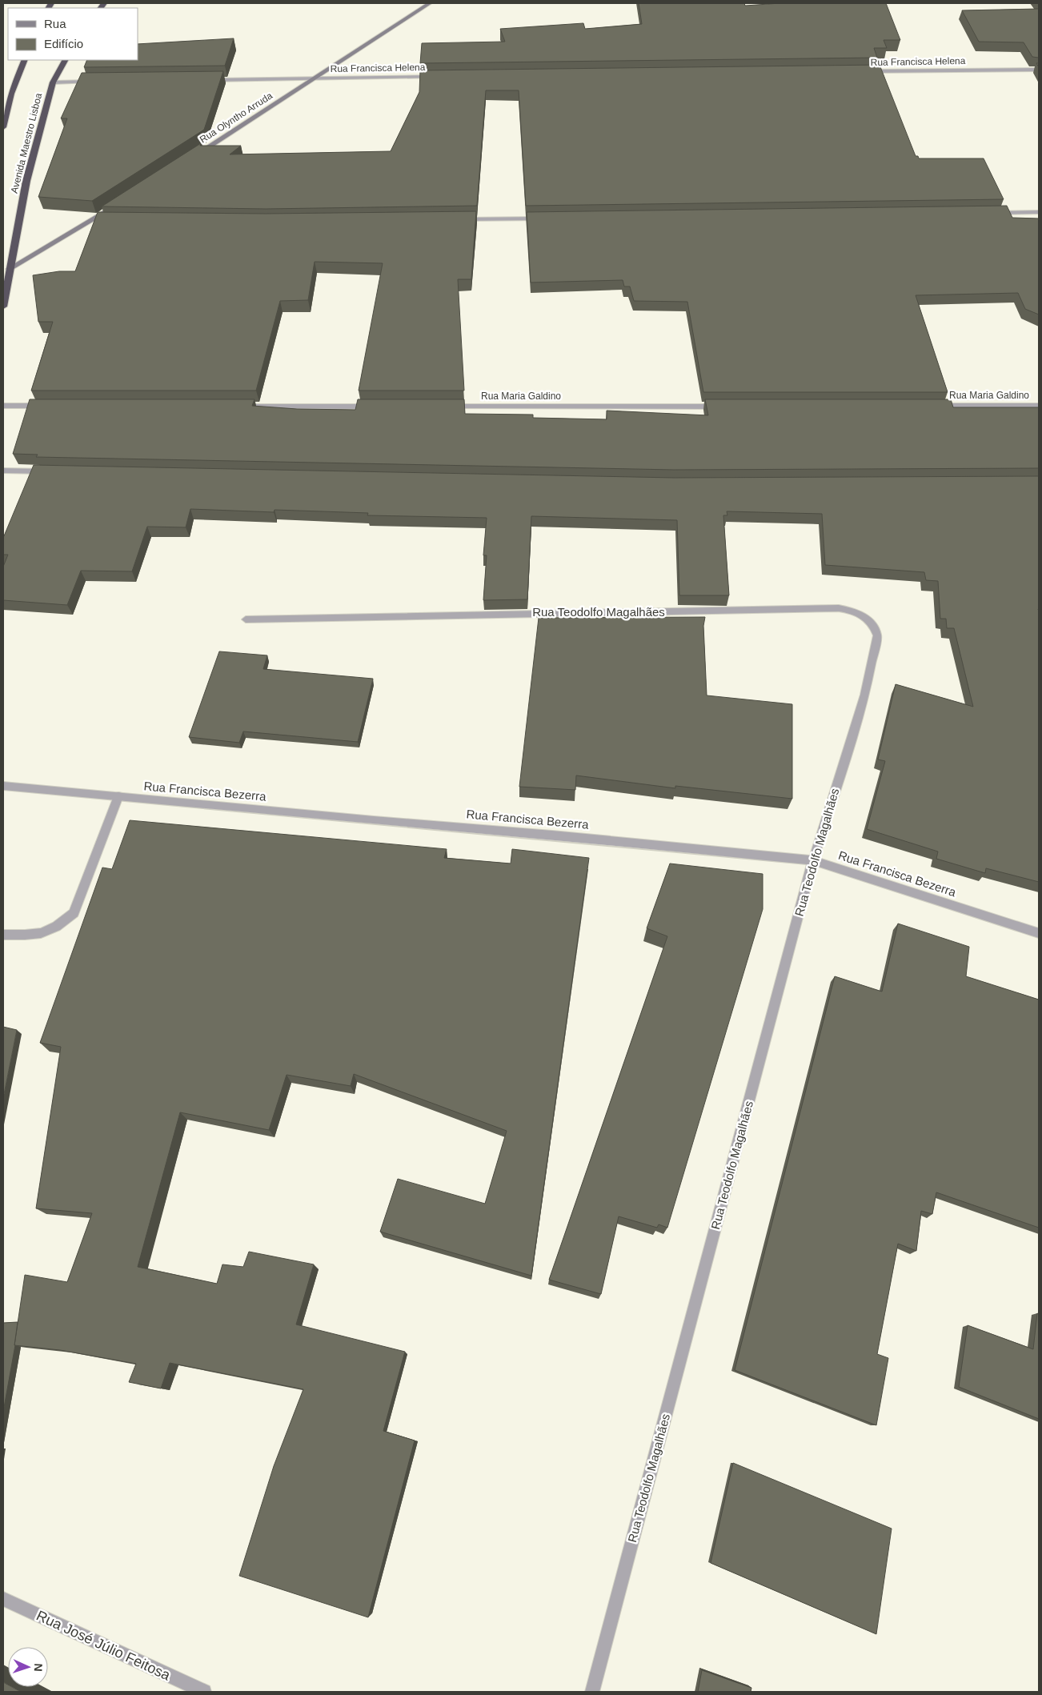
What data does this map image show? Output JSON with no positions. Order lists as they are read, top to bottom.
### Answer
{
  "streets": {
    "highway": ["Avenida Maestro Lisboa"],
    "street": [
      "Rua Francisca Helena",
      "Rua Olyntho Arruda",
      "Rua Maria Galdino",
      "Rua Teodolfo Magalhães",
      "Rua Francisca Bezerra",
      "Rua José Júlio Feitosa"
    ]
  },
  "crossings": [
    ["Rua Francisca Helena", "Rua Olyntho Arruda"],
    ["Rua Teodolfo Magalhães", "Rua Francisca Bezerra"]
  ],
  "legend": ["Rua", "Edifício"],
  "north": "right"
}
